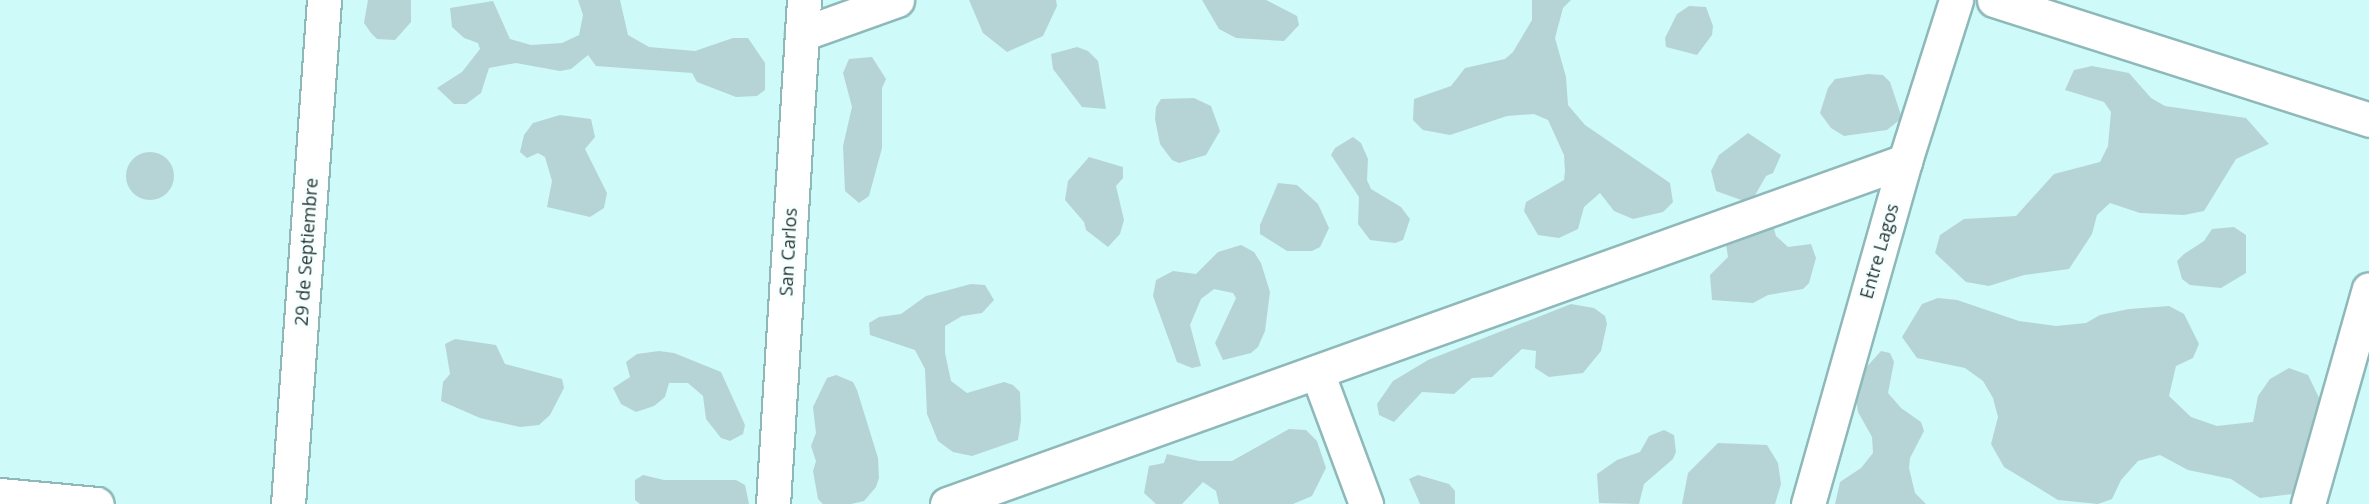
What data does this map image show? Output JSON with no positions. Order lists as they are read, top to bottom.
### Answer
{
  "streets": {
    "street": ["Entre Lagos", "29 de Septiembre", "San Carlos"]
  }
}
